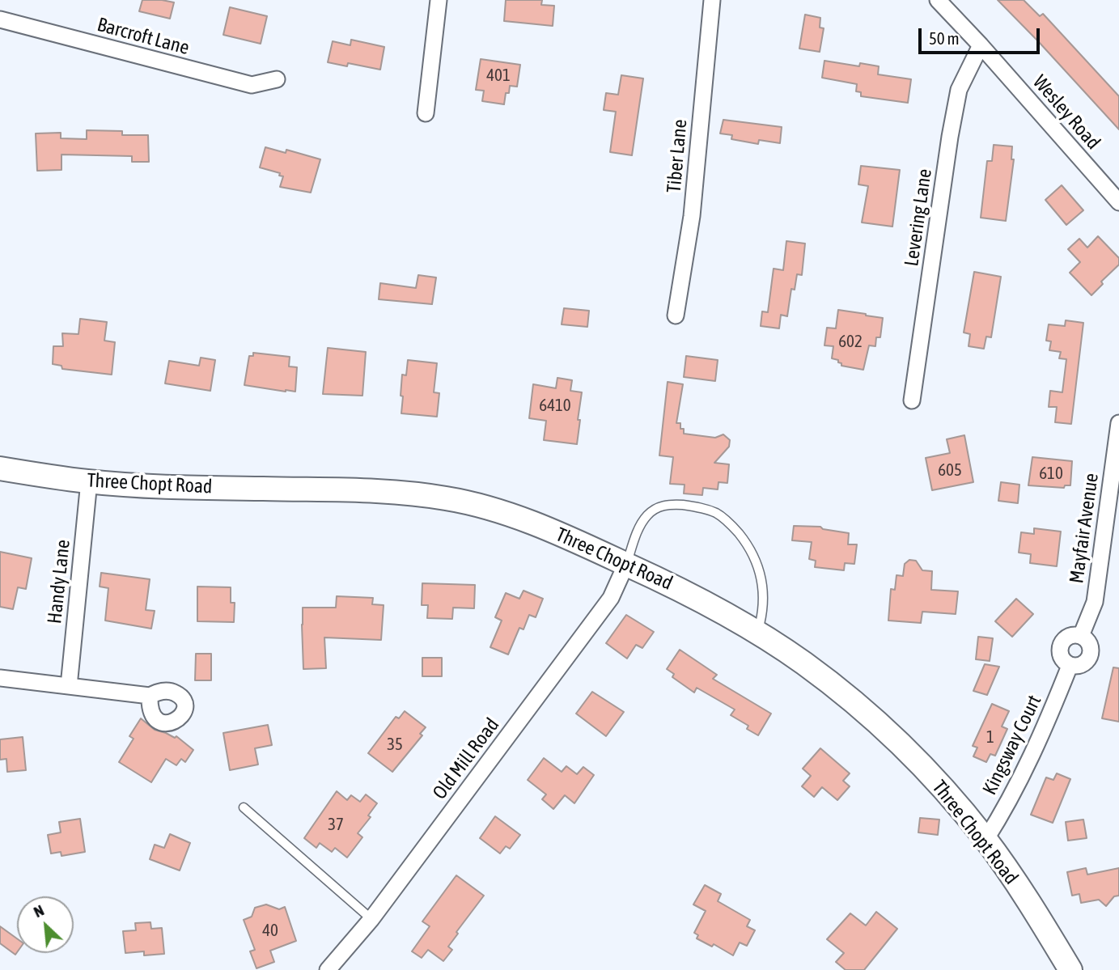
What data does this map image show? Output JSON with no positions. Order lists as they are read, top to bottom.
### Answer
{
  "streets": {
    "main road": ["Three Chopt Road"],
    "street": [
      "Barcroft Lane",
      "Wesley Road",
      "Tiber Lane",
      "Levering Lane",
      "Mayfair Avenue",
      "Handy Lane",
      "Kingsway Court",
      "Old Mill Road"
    ]
  },
  "crossings": [
    ["Wesley Road", "Levering Lane"],
    ["Three Chopt Road", "Handy Lane"],
    ["Three Chopt Road", "Kingsway Court"],
    ["Three Chopt Road", "Old Mill Road"],
    ["Mayfair Avenue", "Kingsway Court"]
  ],
  "house_numbers": [
    "401",
    "602",
    "6410",
    "605",
    "610",
    "1",
    "35",
    "37",
    "40"
  ],
  "scale_bar": "50 m",
  "north": "top left"
}
